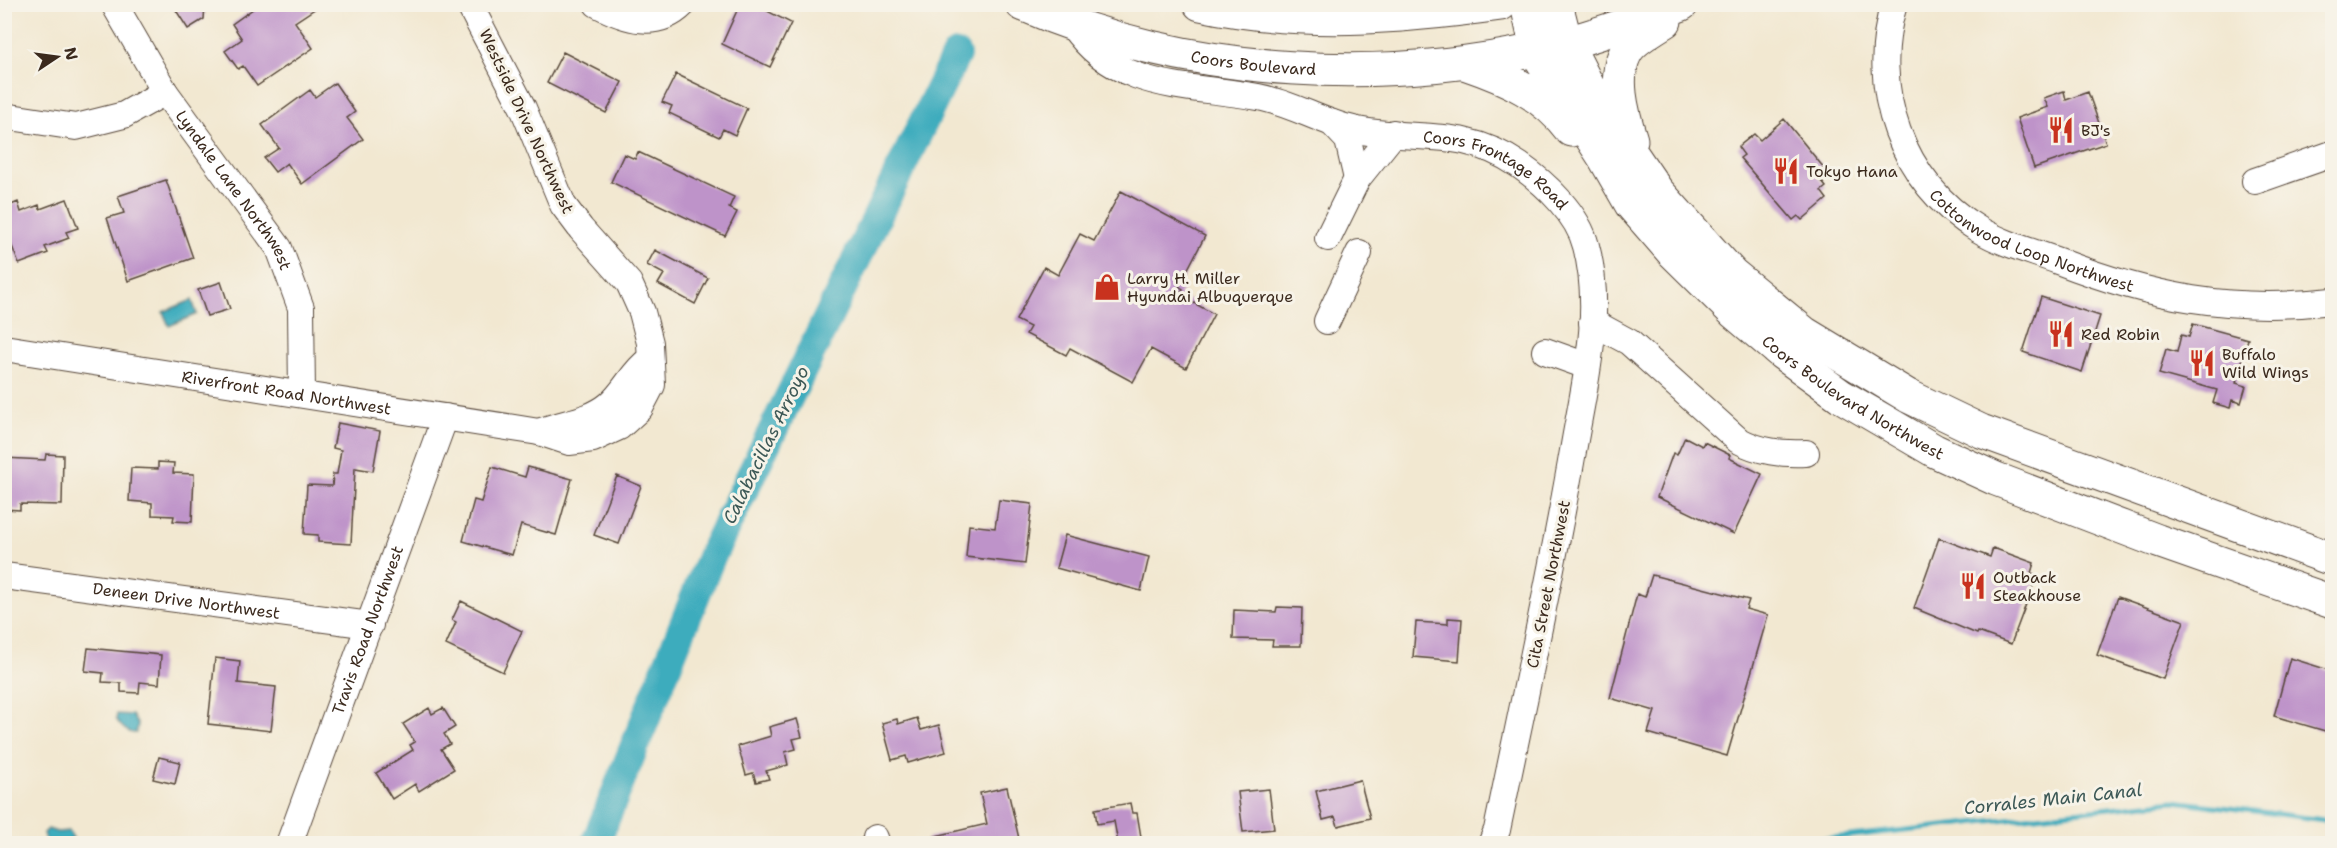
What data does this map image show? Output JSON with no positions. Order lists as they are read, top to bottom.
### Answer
{
  "streets": {
    "main road": ["Coors Boulevard", "Coors Boulevard Northwest"],
    "street": [
      "Westside Drive Northwest",
      "Coors Frontage Road",
      "Lyndale Lane Northwest",
      "Cottonwood Loop Northwest",
      "Riverfront Road Northwest",
      "Cita Street Northwest",
      "Deneen Drive Northwest",
      "Travis Road Northwest"
    ]
  },
  "crossings": [
    ["Coors Boulevard", "Coors Frontage Road"],
    ["Coors Boulevard", "Coors Boulevard Northwest"],
    ["Westside Drive Northwest", "Riverfront Road Northwest"],
    ["Coors Frontage Road", "Cita Street Northwest"],
    ["Lyndale Lane Northwest", "Riverfront Road Northwest"],
    ["Riverfront Road Northwest", "Travis Road Northwest"],
    ["Deneen Drive Northwest", "Travis Road Northwest"]
  ],
  "water": ["Calabacillas Arroyo", "Corrales Main Canal"],
  "places": {
    "restaurant": [
      "BJ's",
      "Tokyo Hana",
      "Red Robin",
      "Buffalo Wild Wings",
      "Outback Steakhouse"
    ],
    "shop": ["Larry H. Miller Hyundai Albuquerque"]
  },
  "north": "right"
}
